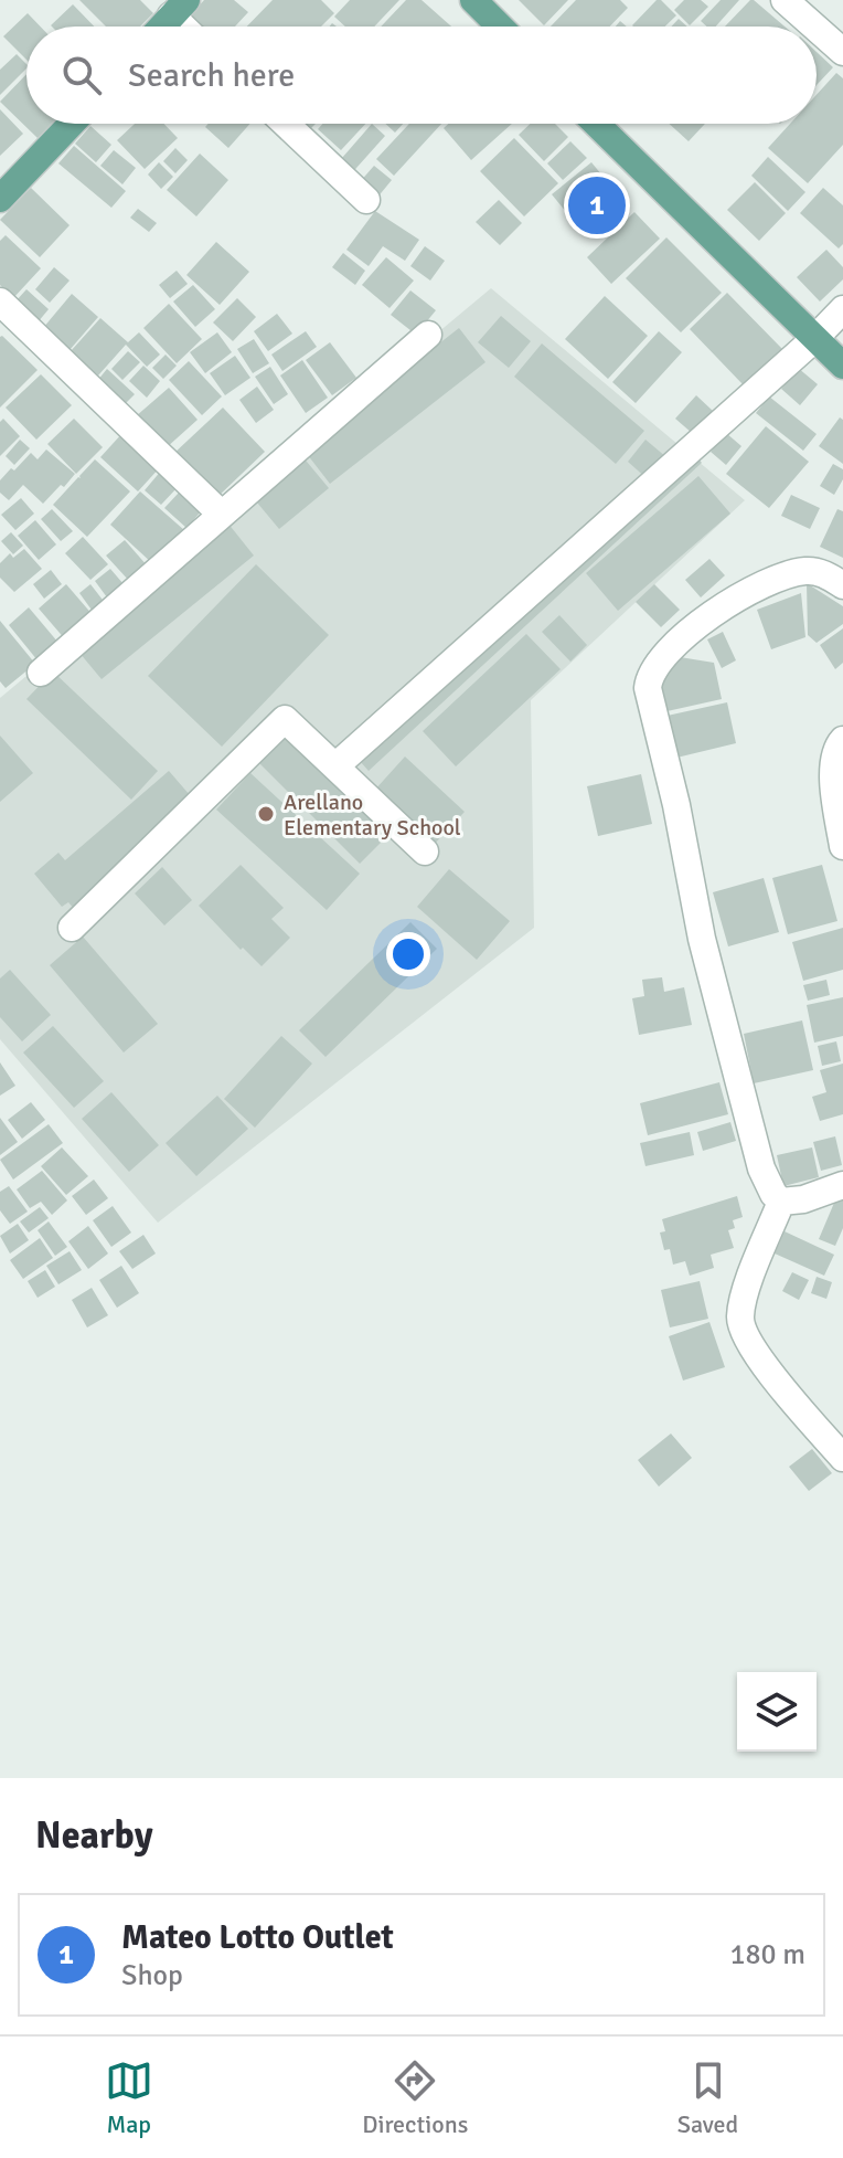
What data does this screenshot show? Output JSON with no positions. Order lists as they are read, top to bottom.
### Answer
{
  "places": ["Arellano Elementary School"],
  "page": {
    "search": "Search here",
    "pins": "1",
    "heading": "Nearby",
    "list": [
      {
        "mark": "1",
        "name": "Mateo Lotto Outlet",
        "note": "Shop",
        "value": "180 m"
      }
    ],
    "nav": ["Map", "Directions", "Saved"]
  }
}
